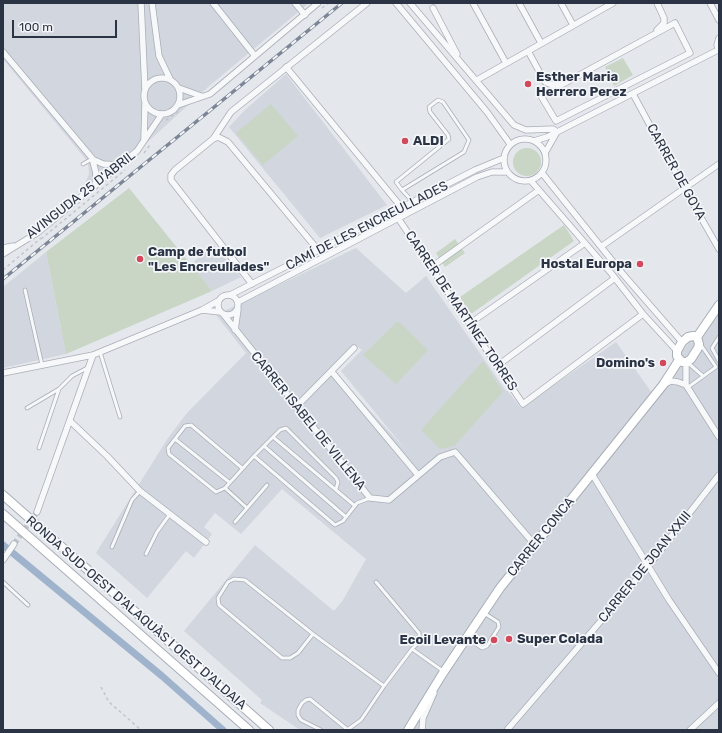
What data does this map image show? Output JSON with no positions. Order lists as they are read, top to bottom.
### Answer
{
  "streets": {
    "main road": ["CARRER CONCA", "RONDA SUD-OEST D'ALAQUÀS I OEST D'ALDAIA"],
    "street": [
      "CARRER DE GOYA",
      "AVINGUDA 25 D'ABRIL",
      "CAMÍ DE LES ENCREULLADES",
      "CARRER DE MARTÍNEZ TORRES",
      "CARRER ISABEL DE VILLENA",
      "CARRER DE JOAN XXIII"
    ]
  },
  "crossings": [
    ["CAMÍ DE LES ENCREULLADES", "CARRER DE MARTÍNEZ TORRES"],
    ["CAMÍ DE LES ENCREULLADES", "CARRER ISABEL DE VILLENA"]
  ],
  "places": [
    "Esther Maria Herrero Perez",
    "ALDI",
    "Camp de futbol \"Les Encreullades\"",
    "Hostal Europa",
    "Domino's",
    "Super Colada",
    "Ecoil Levante"
  ],
  "scale_bar": "100 m"
}
